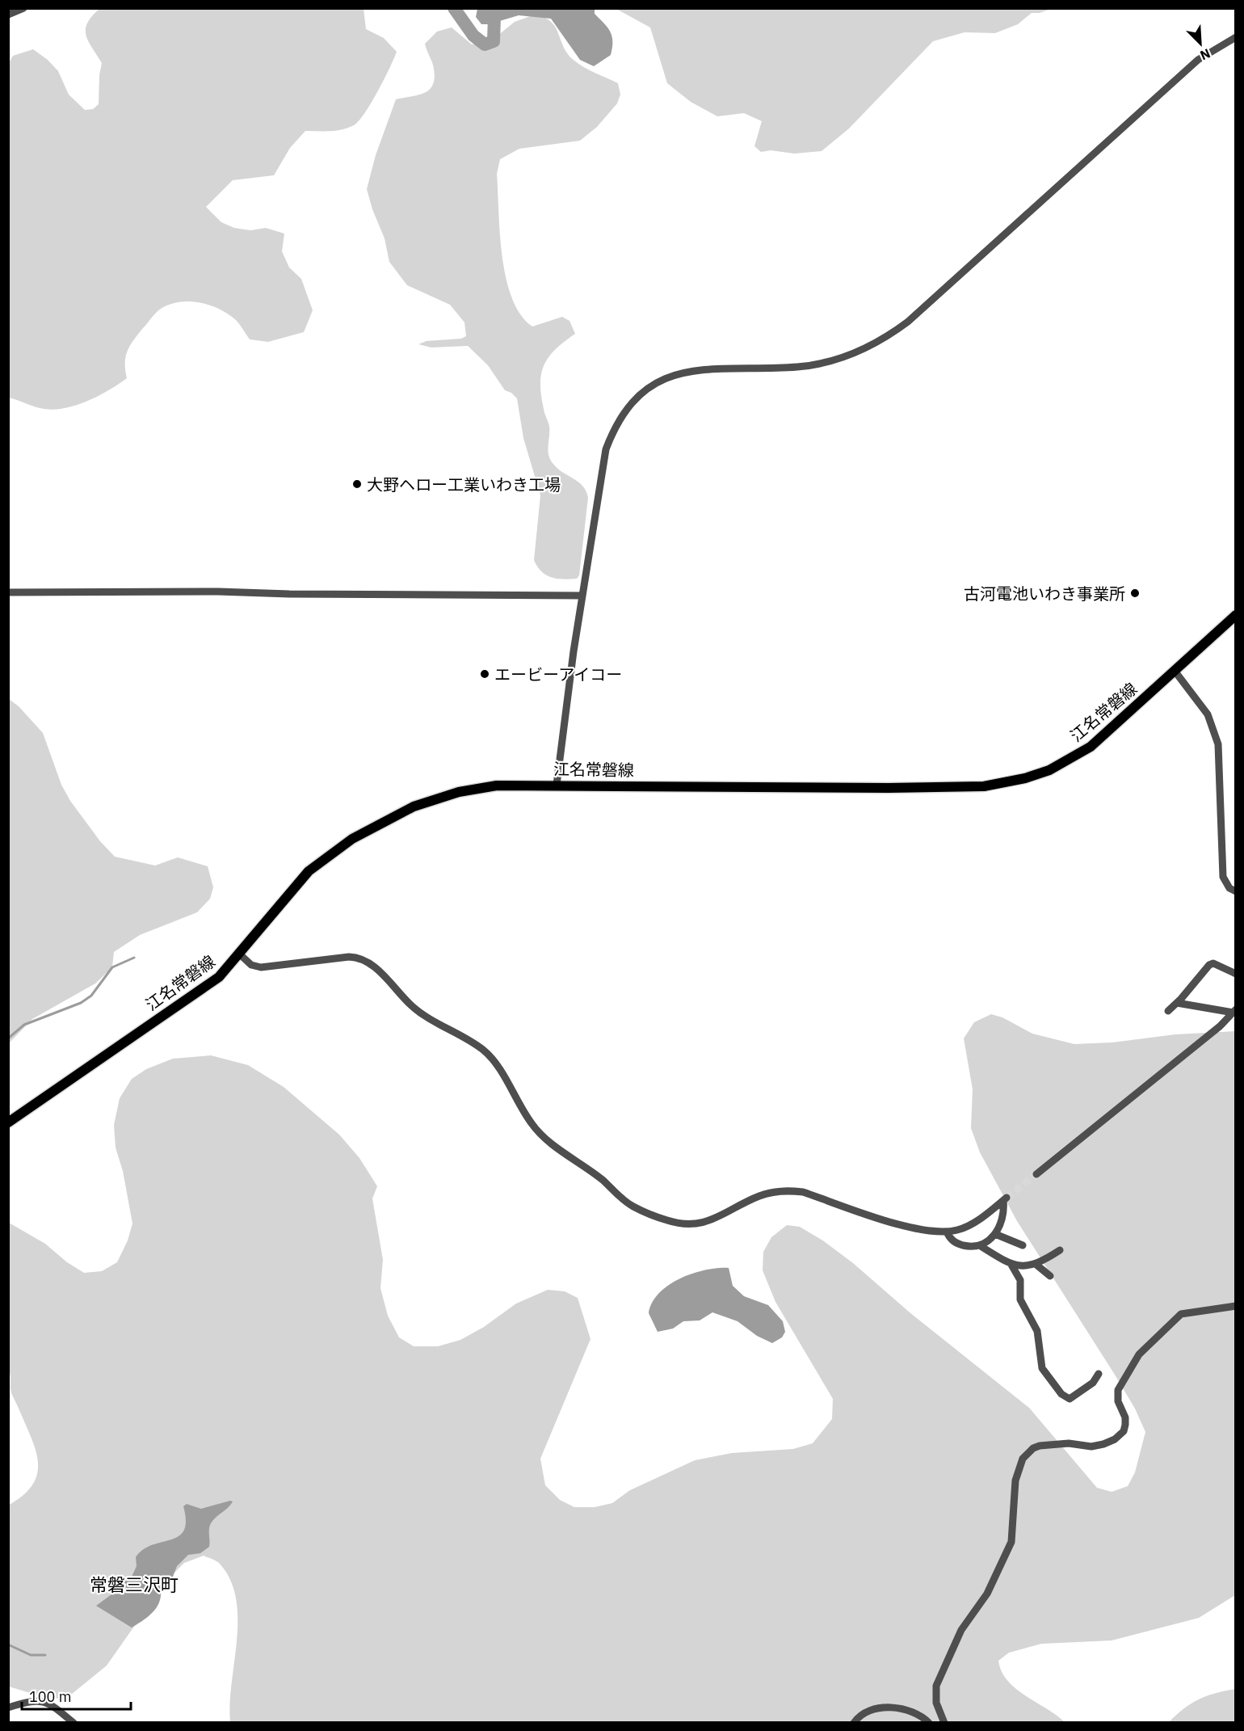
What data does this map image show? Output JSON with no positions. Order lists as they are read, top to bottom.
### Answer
{
  "streets": {
    "main road": ["江名常磐線"]
  },
  "districts": ["常磐三沢町"],
  "places": ["大野ヘロー工業いわき工場", "古河電池いわき事業所", "エービーアイコー"],
  "scale_bar": "100 m",
  "north": "bottom right"
}
